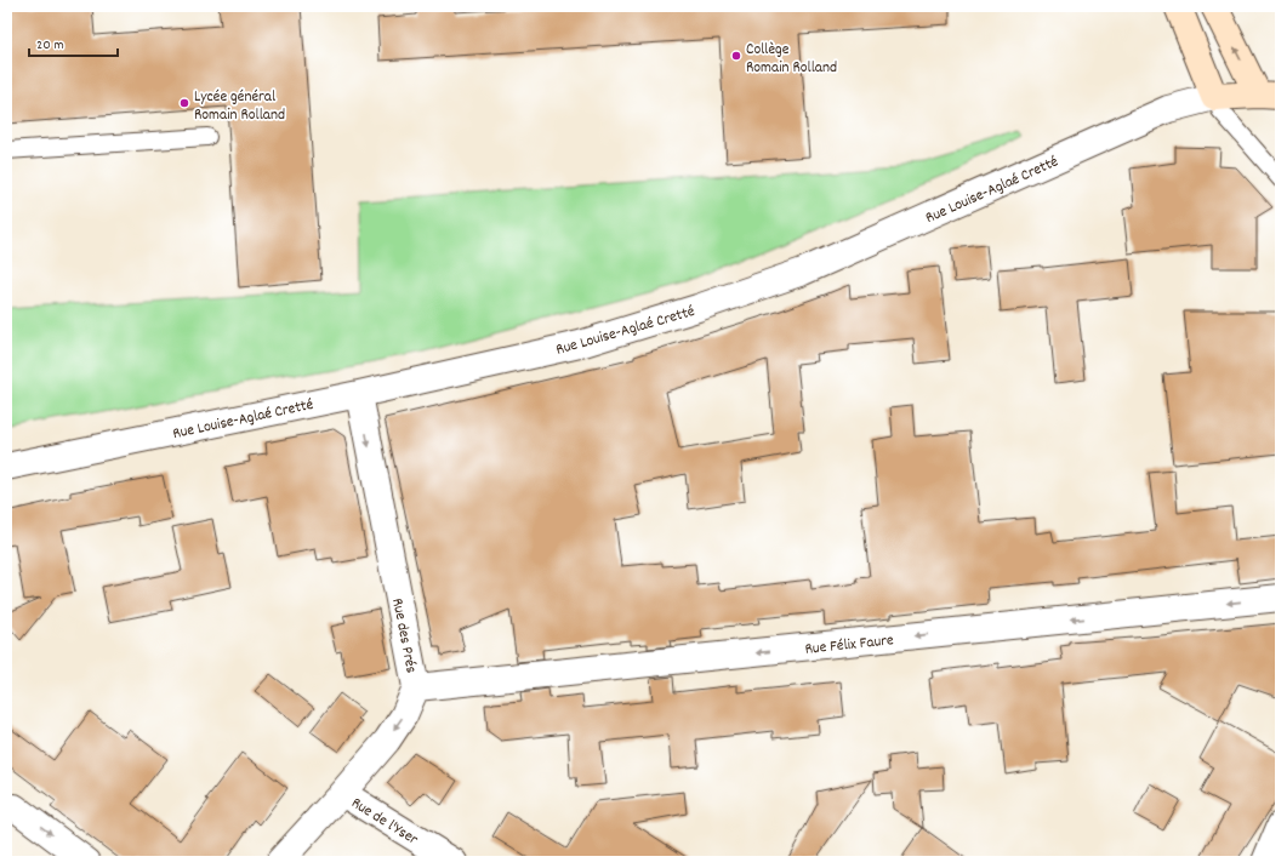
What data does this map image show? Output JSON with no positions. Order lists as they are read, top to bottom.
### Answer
{
  "streets": {
    "street": [
      "Rue Louise-Aglaé Cretté",
      "Rue des Prés",
      "Rue Félix Faure",
      "Rue de l'Yser"
    ]
  },
  "crossings": [
    ["Rue Louise-Aglaé Cretté", "Rue des Prés"],
    ["Rue des Prés", "Rue Félix Faure"],
    ["Rue des Prés", "Rue de l'Yser"]
  ],
  "one_way": ["Rue des Prés", "Rue Félix Faure"],
  "places": ["Collège Romain Rolland", "Lycée général Romain Rolland"],
  "scale_bar": "20 m"
}
